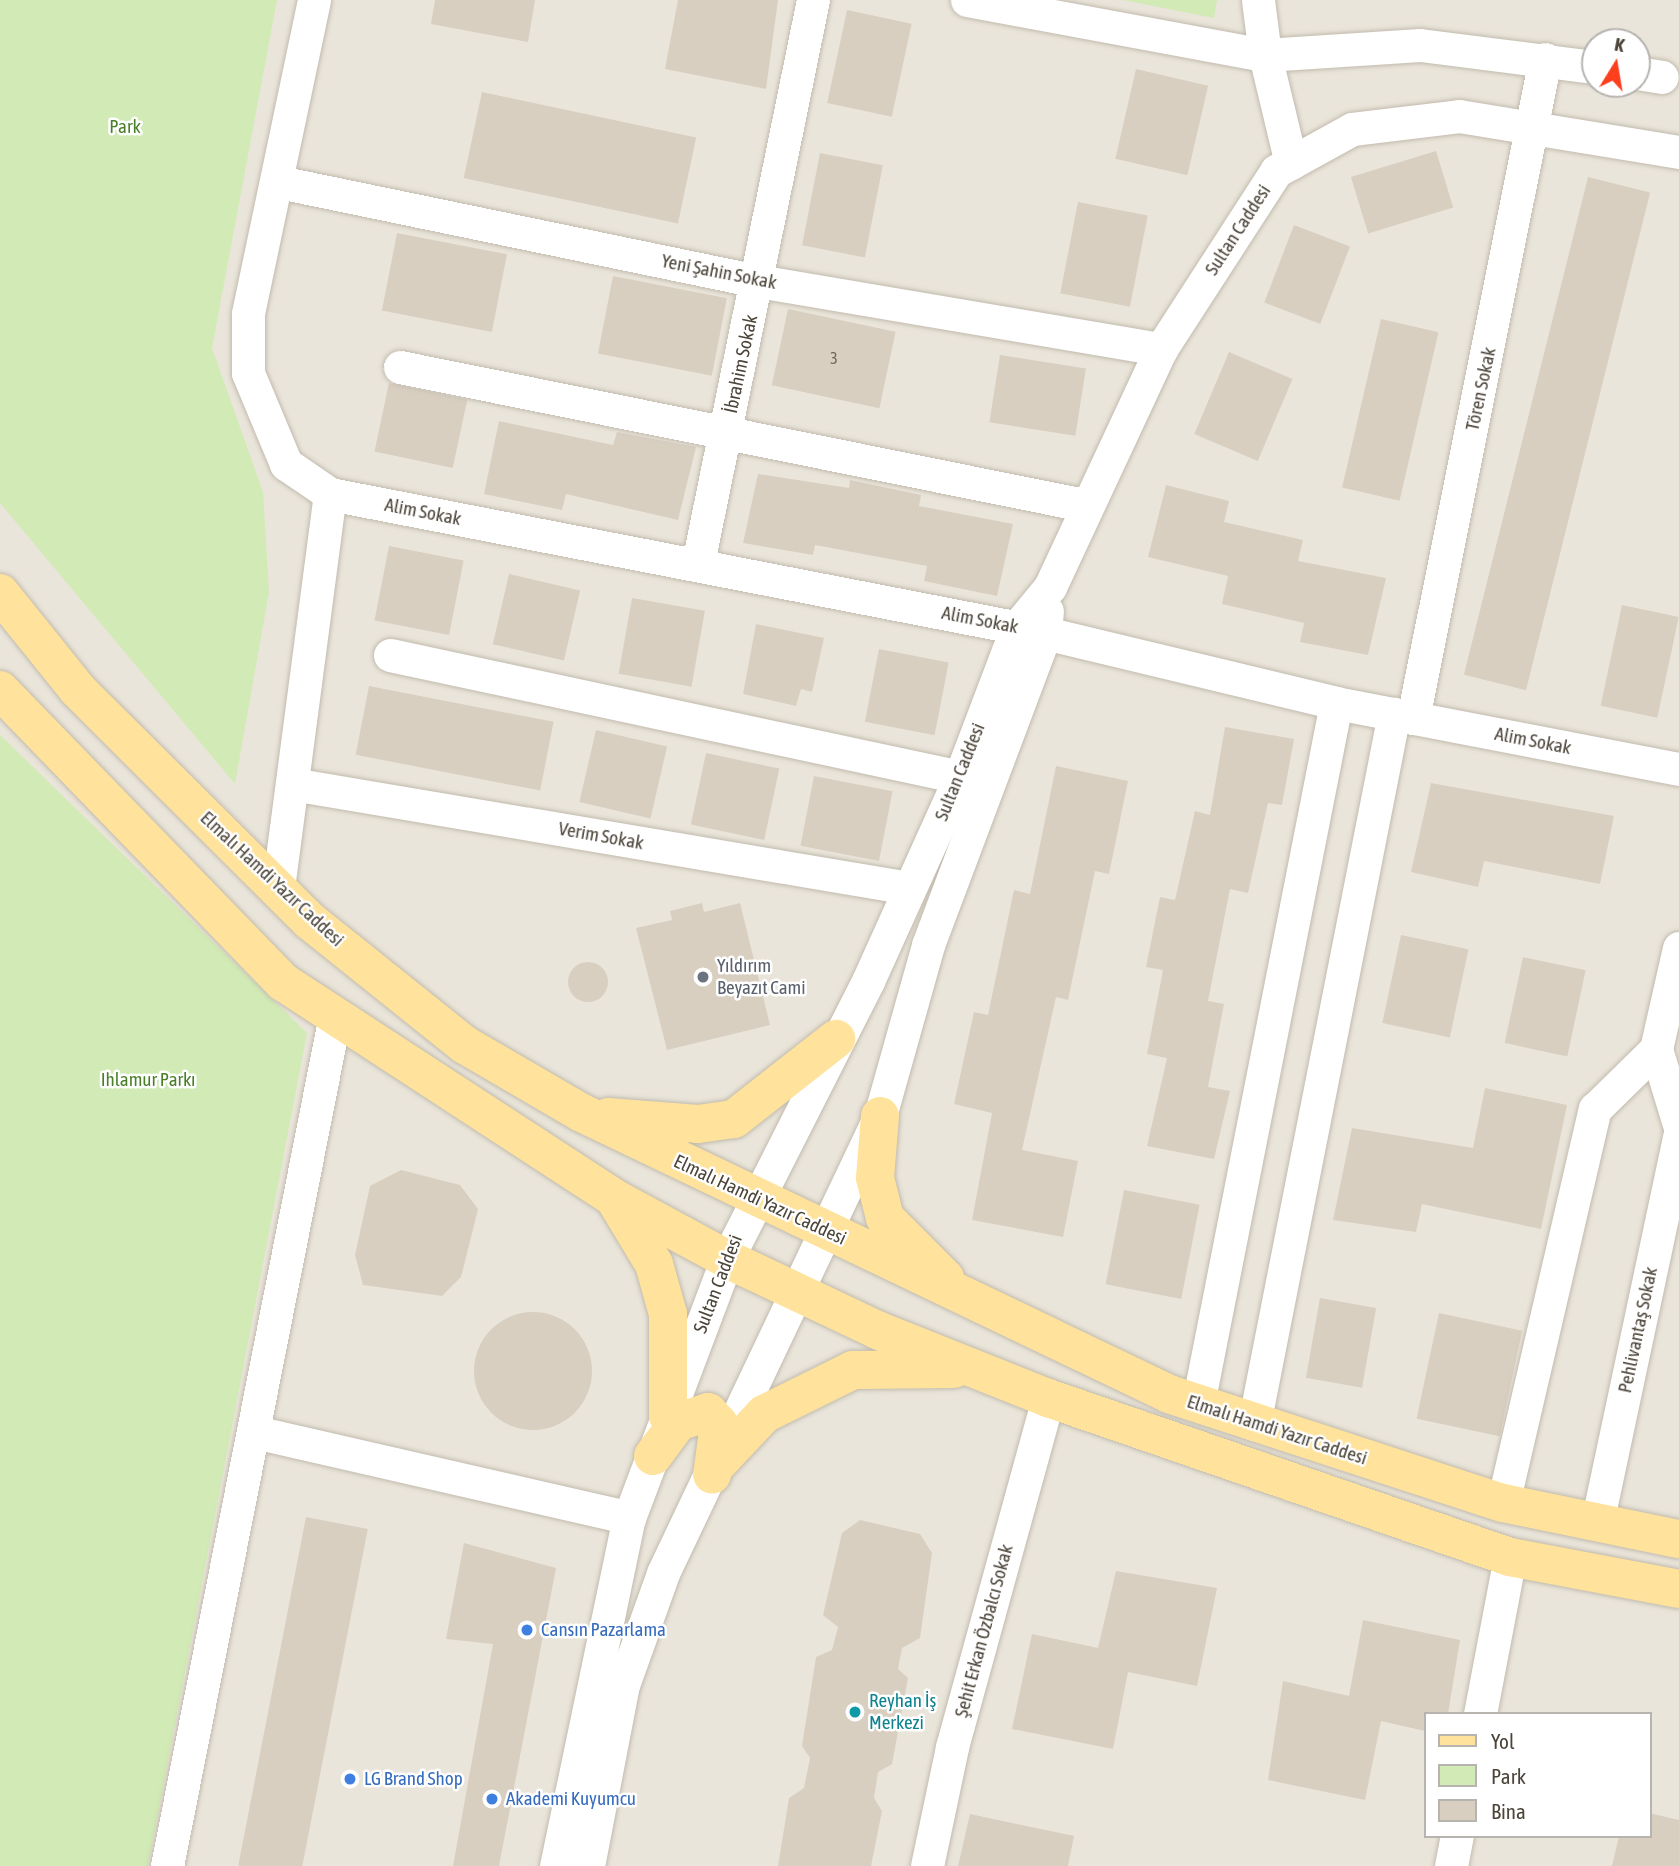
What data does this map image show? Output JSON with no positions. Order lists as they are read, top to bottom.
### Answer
{
  "streets": {
    "main road": ["Elmalı Hamdi Yazır Caddesi"],
    "street": [
      "Sultan Caddesi",
      "Yeni Şahin Sokak",
      "İbrahim Sokak",
      "Tören Sokak",
      "Alim Sokak",
      "Verim Sokak",
      "Pehlivantaş Sokak",
      "Şehit Erkan Özbalcı Sokak"
    ]
  },
  "crossings": [
    ["Sultan Caddesi", "Yeni Şahin Sokak"],
    ["Sultan Caddesi", "Tören Sokak"],
    ["Sultan Caddesi", "Alim Sokak"],
    ["Sultan Caddesi", "Verim Sokak"],
    ["Sultan Caddesi", "Elmalı Hamdi Yazır Caddesi"],
    ["Yeni Şahin Sokak", "İbrahim Sokak"],
    ["Yeni Şahin Sokak", "Alim Sokak"],
    ["İbrahim Sokak", "Alim Sokak"],
    ["Tören Sokak", "Alim Sokak"],
    ["Tören Sokak", "Elmalı Hamdi Yazır Caddesi"],
    ["Elmalı Hamdi Yazır Caddesi", "Pehlivantaş Sokak"]
  ],
  "parks": ["Park", "Ihlamur Parkı"],
  "places": [
    "Yıldırım Beyazıt Cami",
    "Cansın Pazarlama",
    "Reyhan İş Merkezi",
    "LG Brand Shop",
    "Akademi Kuyumcu"
  ],
  "house_numbers": ["3"],
  "legend": ["Yol", "Park", "Bina"],
  "north": "top"
}
